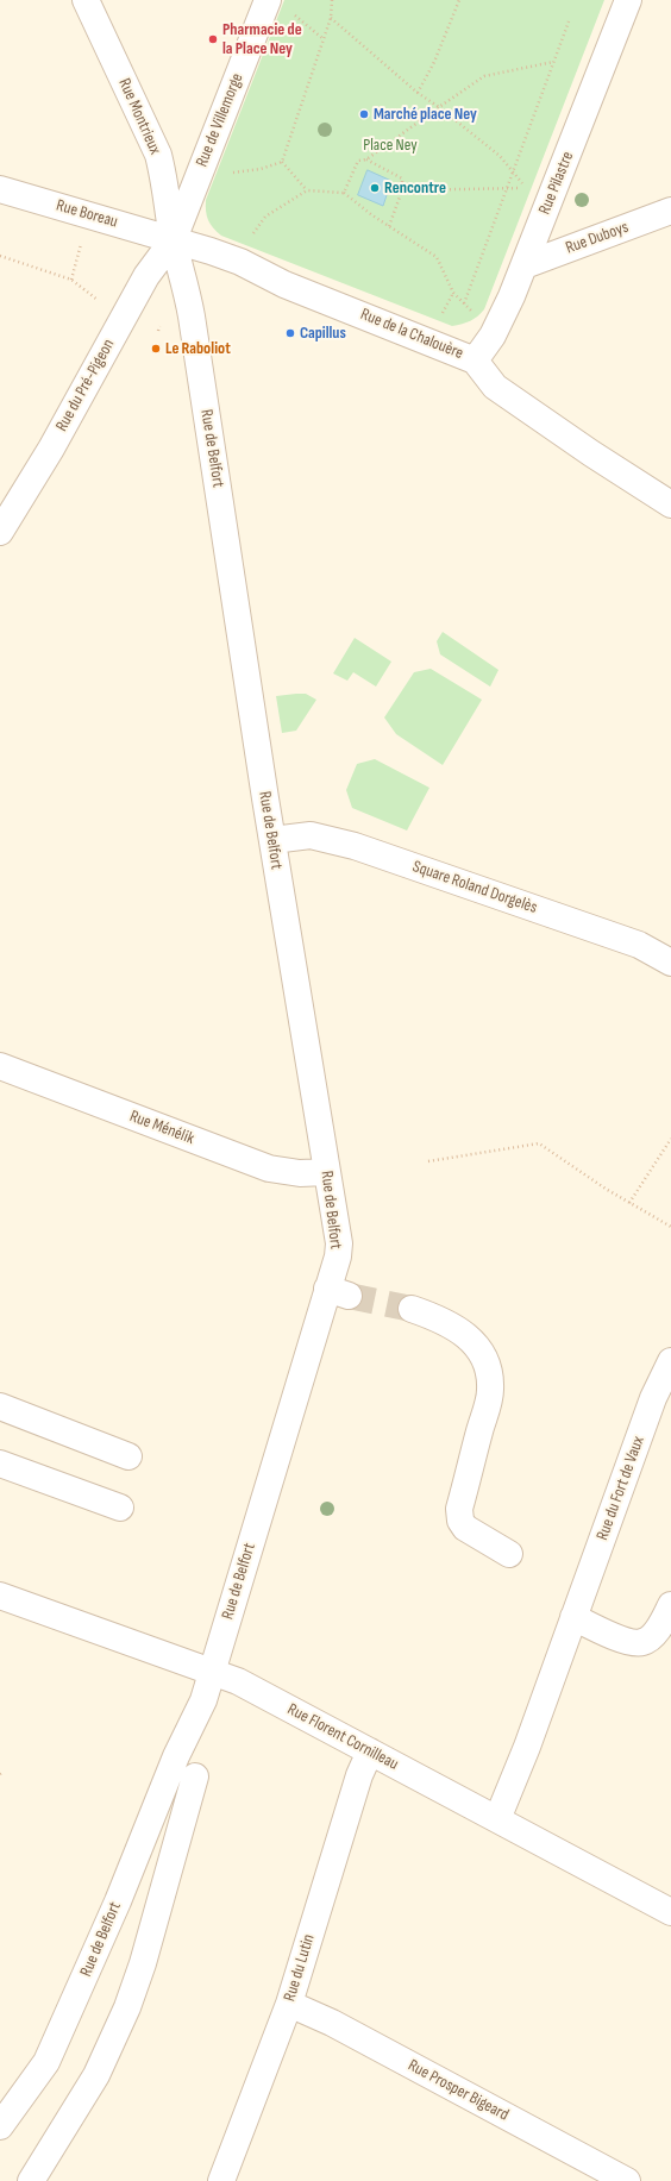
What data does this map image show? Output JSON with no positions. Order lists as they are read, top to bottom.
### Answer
{
  "streets": {
    "street": [
      "Rue Montrieux",
      "Rue de Villemorge",
      "Rue Pilastre",
      "Rue Boreau",
      "Rue Duboys",
      "Rue de la Chalouère",
      "Rue du Pré-Pigeon",
      "Rue de Belfort",
      "Square Roland Dorgelès",
      "Rue Ménélik",
      "Rue du Fort de Vaux",
      "Rue Florent Cornilleau",
      "Rue du Lutin",
      "Rue Prosper Bigeard"
    ]
  },
  "crossings": [
    ["Rue Montrieux", "Rue de Villemorge"],
    ["Rue Montrieux", "Rue Boreau"],
    ["Rue Montrieux", "Rue de la Chalouère"],
    ["Rue Montrieux", "Rue du Pré-Pigeon"],
    ["Rue Montrieux", "Rue de Belfort"],
    ["Rue de Villemorge", "Rue Boreau"],
    ["Rue de Villemorge", "Rue de la Chalouère"],
    ["Rue de Villemorge", "Rue du Pré-Pigeon"],
    ["Rue de Villemorge", "Rue de Belfort"],
    ["Rue Pilastre", "Rue Duboys"],
    ["Rue Pilastre", "Rue de la Chalouère"],
    ["Rue Boreau", "Rue de la Chalouère"],
    ["Rue Boreau", "Rue du Pré-Pigeon"],
    ["Rue Boreau", "Rue de Belfort"],
    ["Rue de la Chalouère", "Rue du Pré-Pigeon"],
    ["Rue de la Chalouère", "Rue de Belfort"],
    ["Rue du Pré-Pigeon", "Rue de Belfort"],
    ["Rue de Belfort", "Square Roland Dorgelès"],
    ["Rue de Belfort", "Rue Ménélik"],
    ["Rue de Belfort", "Rue Florent Cornilleau"],
    ["Rue du Fort de Vaux", "Rue Florent Cornilleau"],
    ["Rue Florent Cornilleau", "Rue du Lutin"],
    ["Rue du Lutin", "Rue Prosper Bigeard"]
  ],
  "parks": ["Place Ney"],
  "places": [
    "Pharmacie de la Place Ney",
    "Marché place Ney",
    "Rencontre",
    "Capillus",
    "Le Raboliot"
  ]
}
